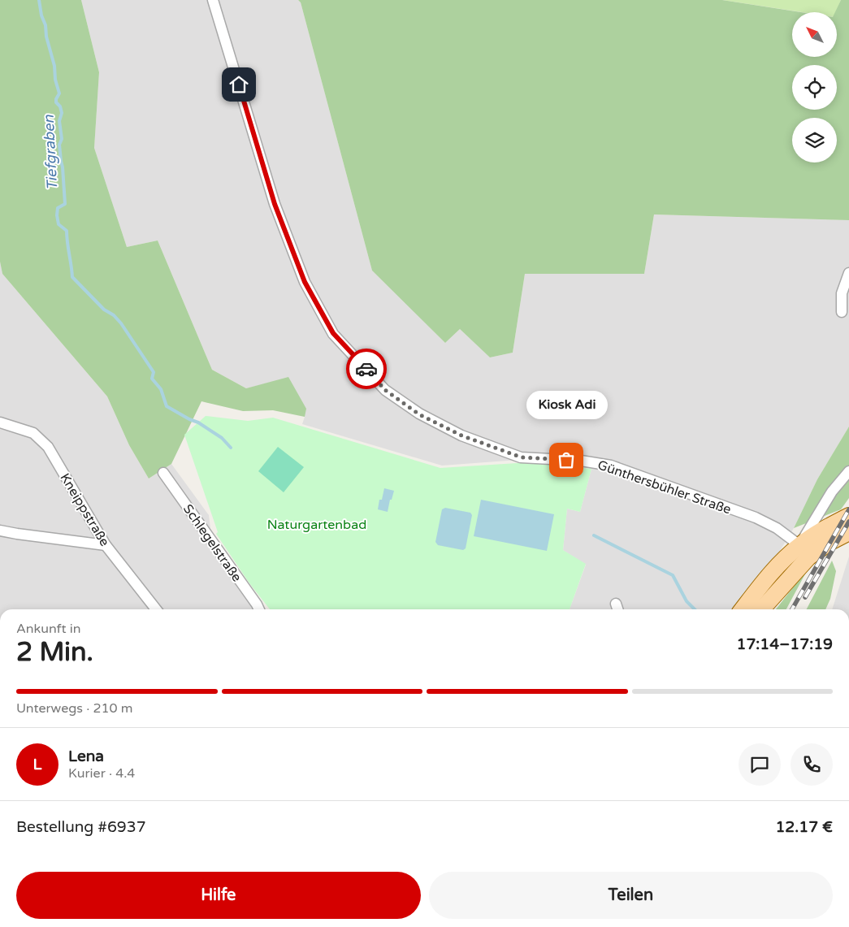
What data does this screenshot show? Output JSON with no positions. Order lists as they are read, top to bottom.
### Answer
{
  "streets": {
    "street": ["Günthersbühler Straße", "Kneippstraße", "Schlegelstraße"]
  },
  "water": ["Tiefgraben"],
  "parks": ["Naturgartenbad"],
  "places": ["Kiosk Adi"],
  "north": "top left",
  "page": {
    "bubble": "Kiosk Adi",
    "heading": ["2 Min.", "Ankunft in", "17:14–17:19"],
    "panel": [
      "Lena",
      "Kurier · 4.4",
      "Bestellung #6937",
      "12.17 €"
    ],
    "bar": "Unterwegs · 210 m",
    "round": "L",
    "buttons": ["Hilfe", "Teilen"]
  }
}
